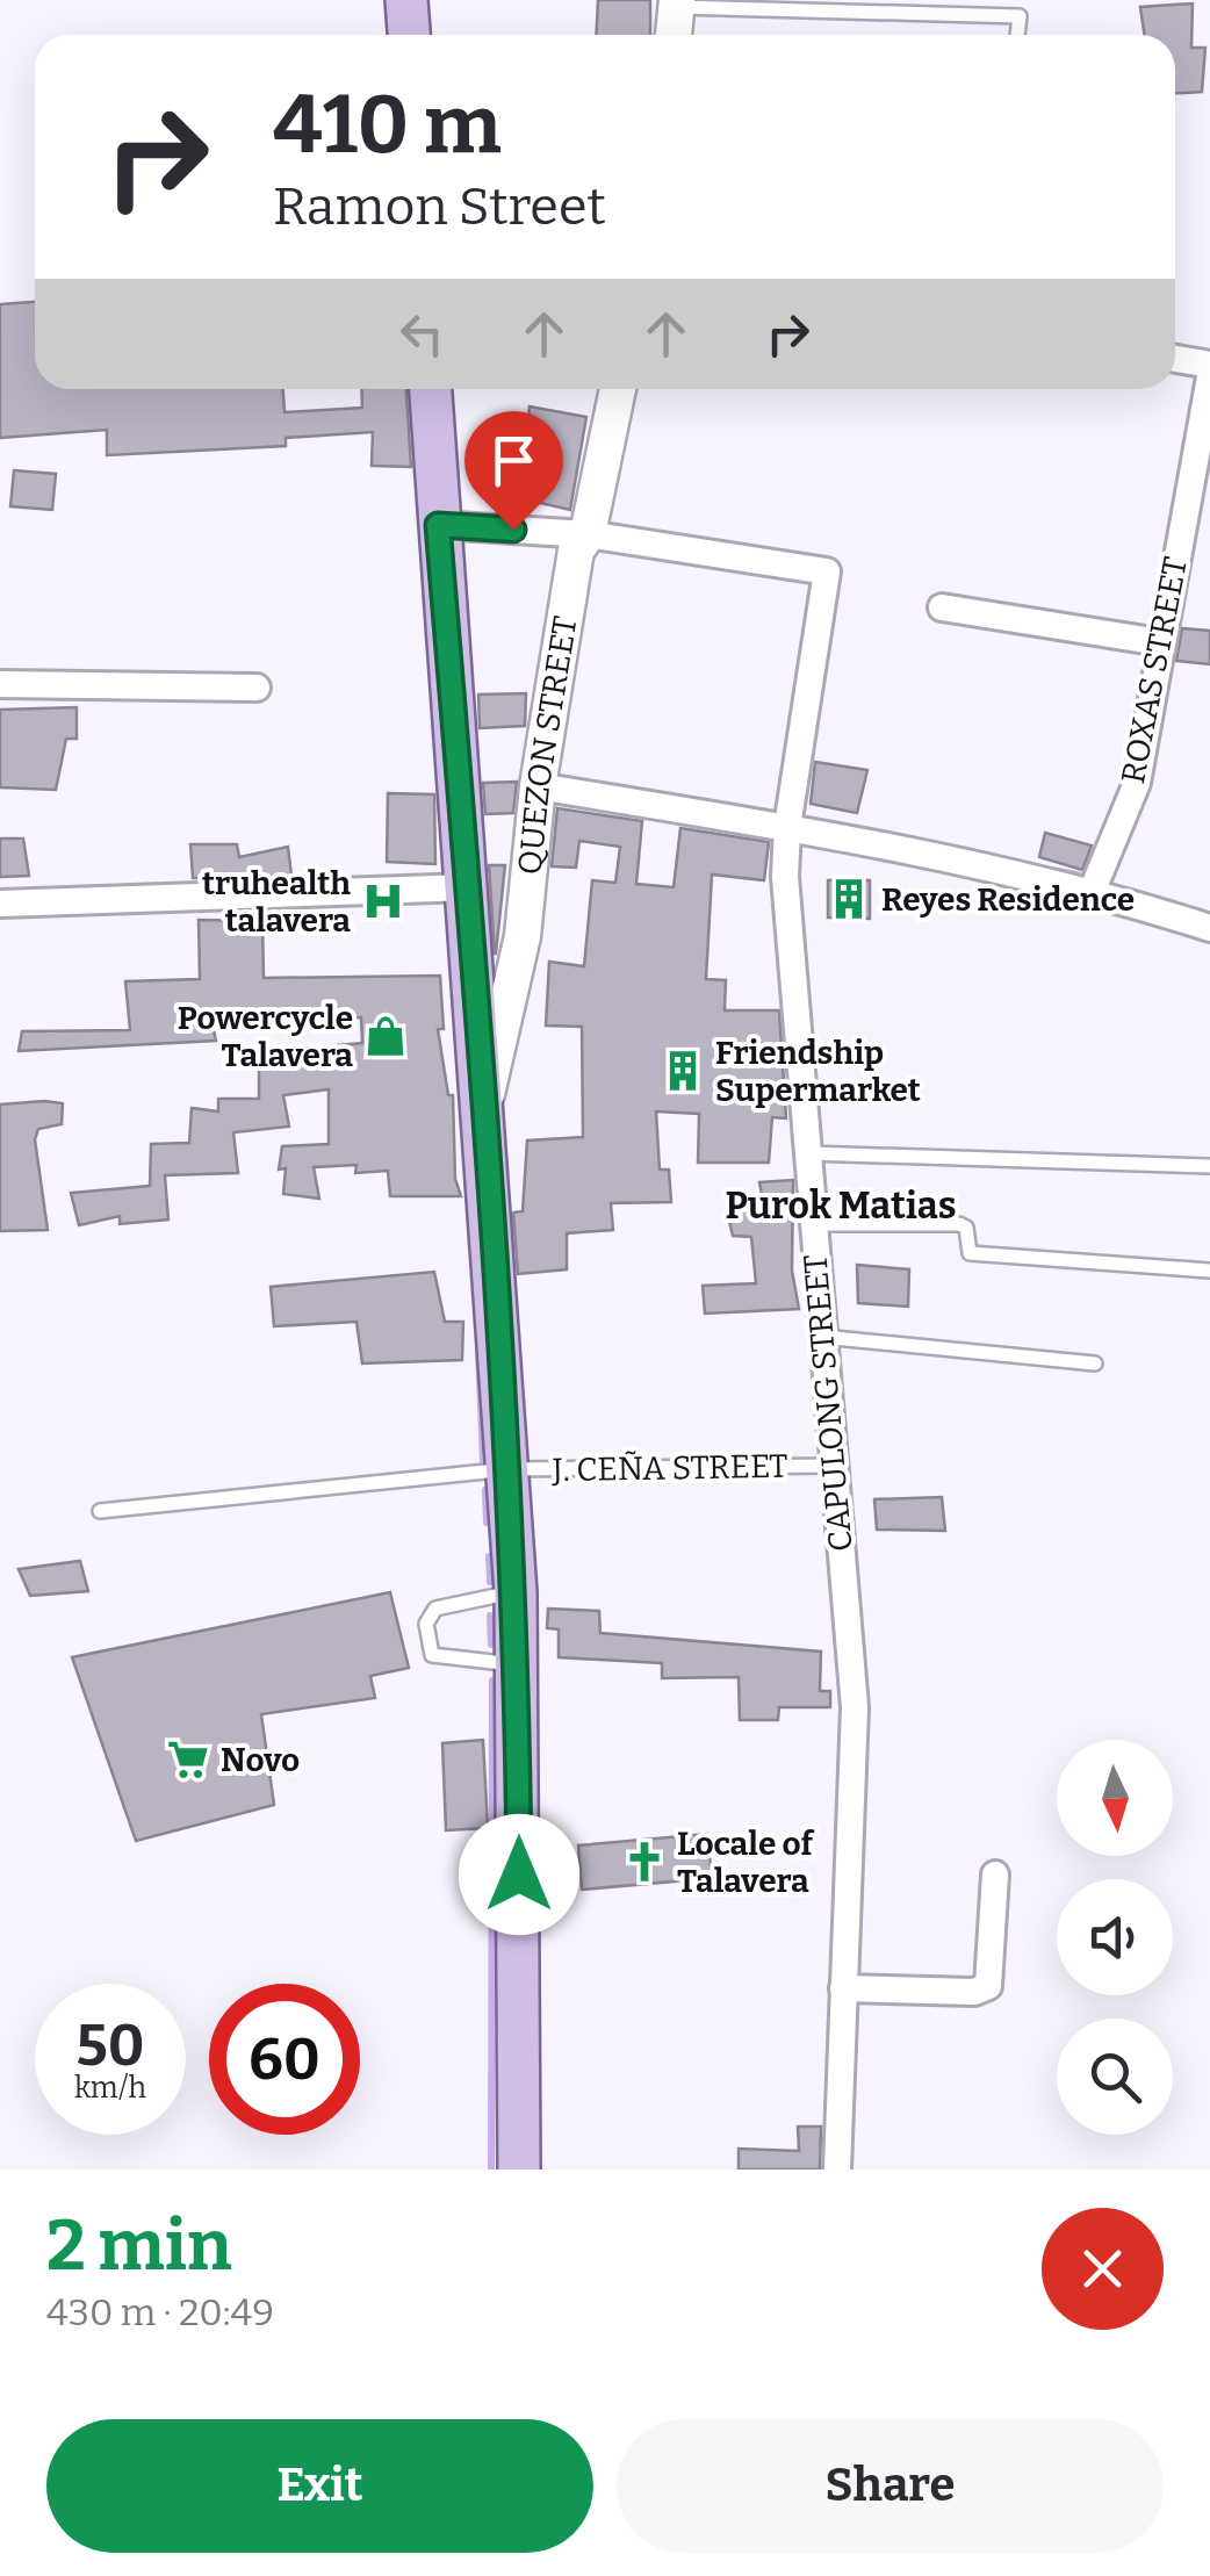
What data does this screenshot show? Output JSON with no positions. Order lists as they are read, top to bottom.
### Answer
{
  "streets": {
    "street": ["ROXAS STREET", "QUEZON STREET", "CAPULONG STREET"],
    "lane": ["J. CEÑA STREET"]
  },
  "crossings": [
    ["QUEZON STREET", "CAPULONG STREET"],
    ["CAPULONG STREET", "J. CEÑA STREET"]
  ],
  "districts": ["Purok Matias"],
  "places": {
    "building": ["Reyes Residence", "Friendship Supermarket"],
    "hospital": ["truhealth talavera"],
    "shop": ["Powercycle Talavera"],
    "supermarket": ["Novo"],
    "church": ["Locale of Talavera"]
  },
  "north": "bottom",
  "page": {
    "turn": ["410 m", "Ramon Street"],
    "speed": "50 km/h",
    "limit": "60",
    "heading": ["2 min", "430 m · 20:49"],
    "buttons": ["Exit", "Share"]
  }
}
